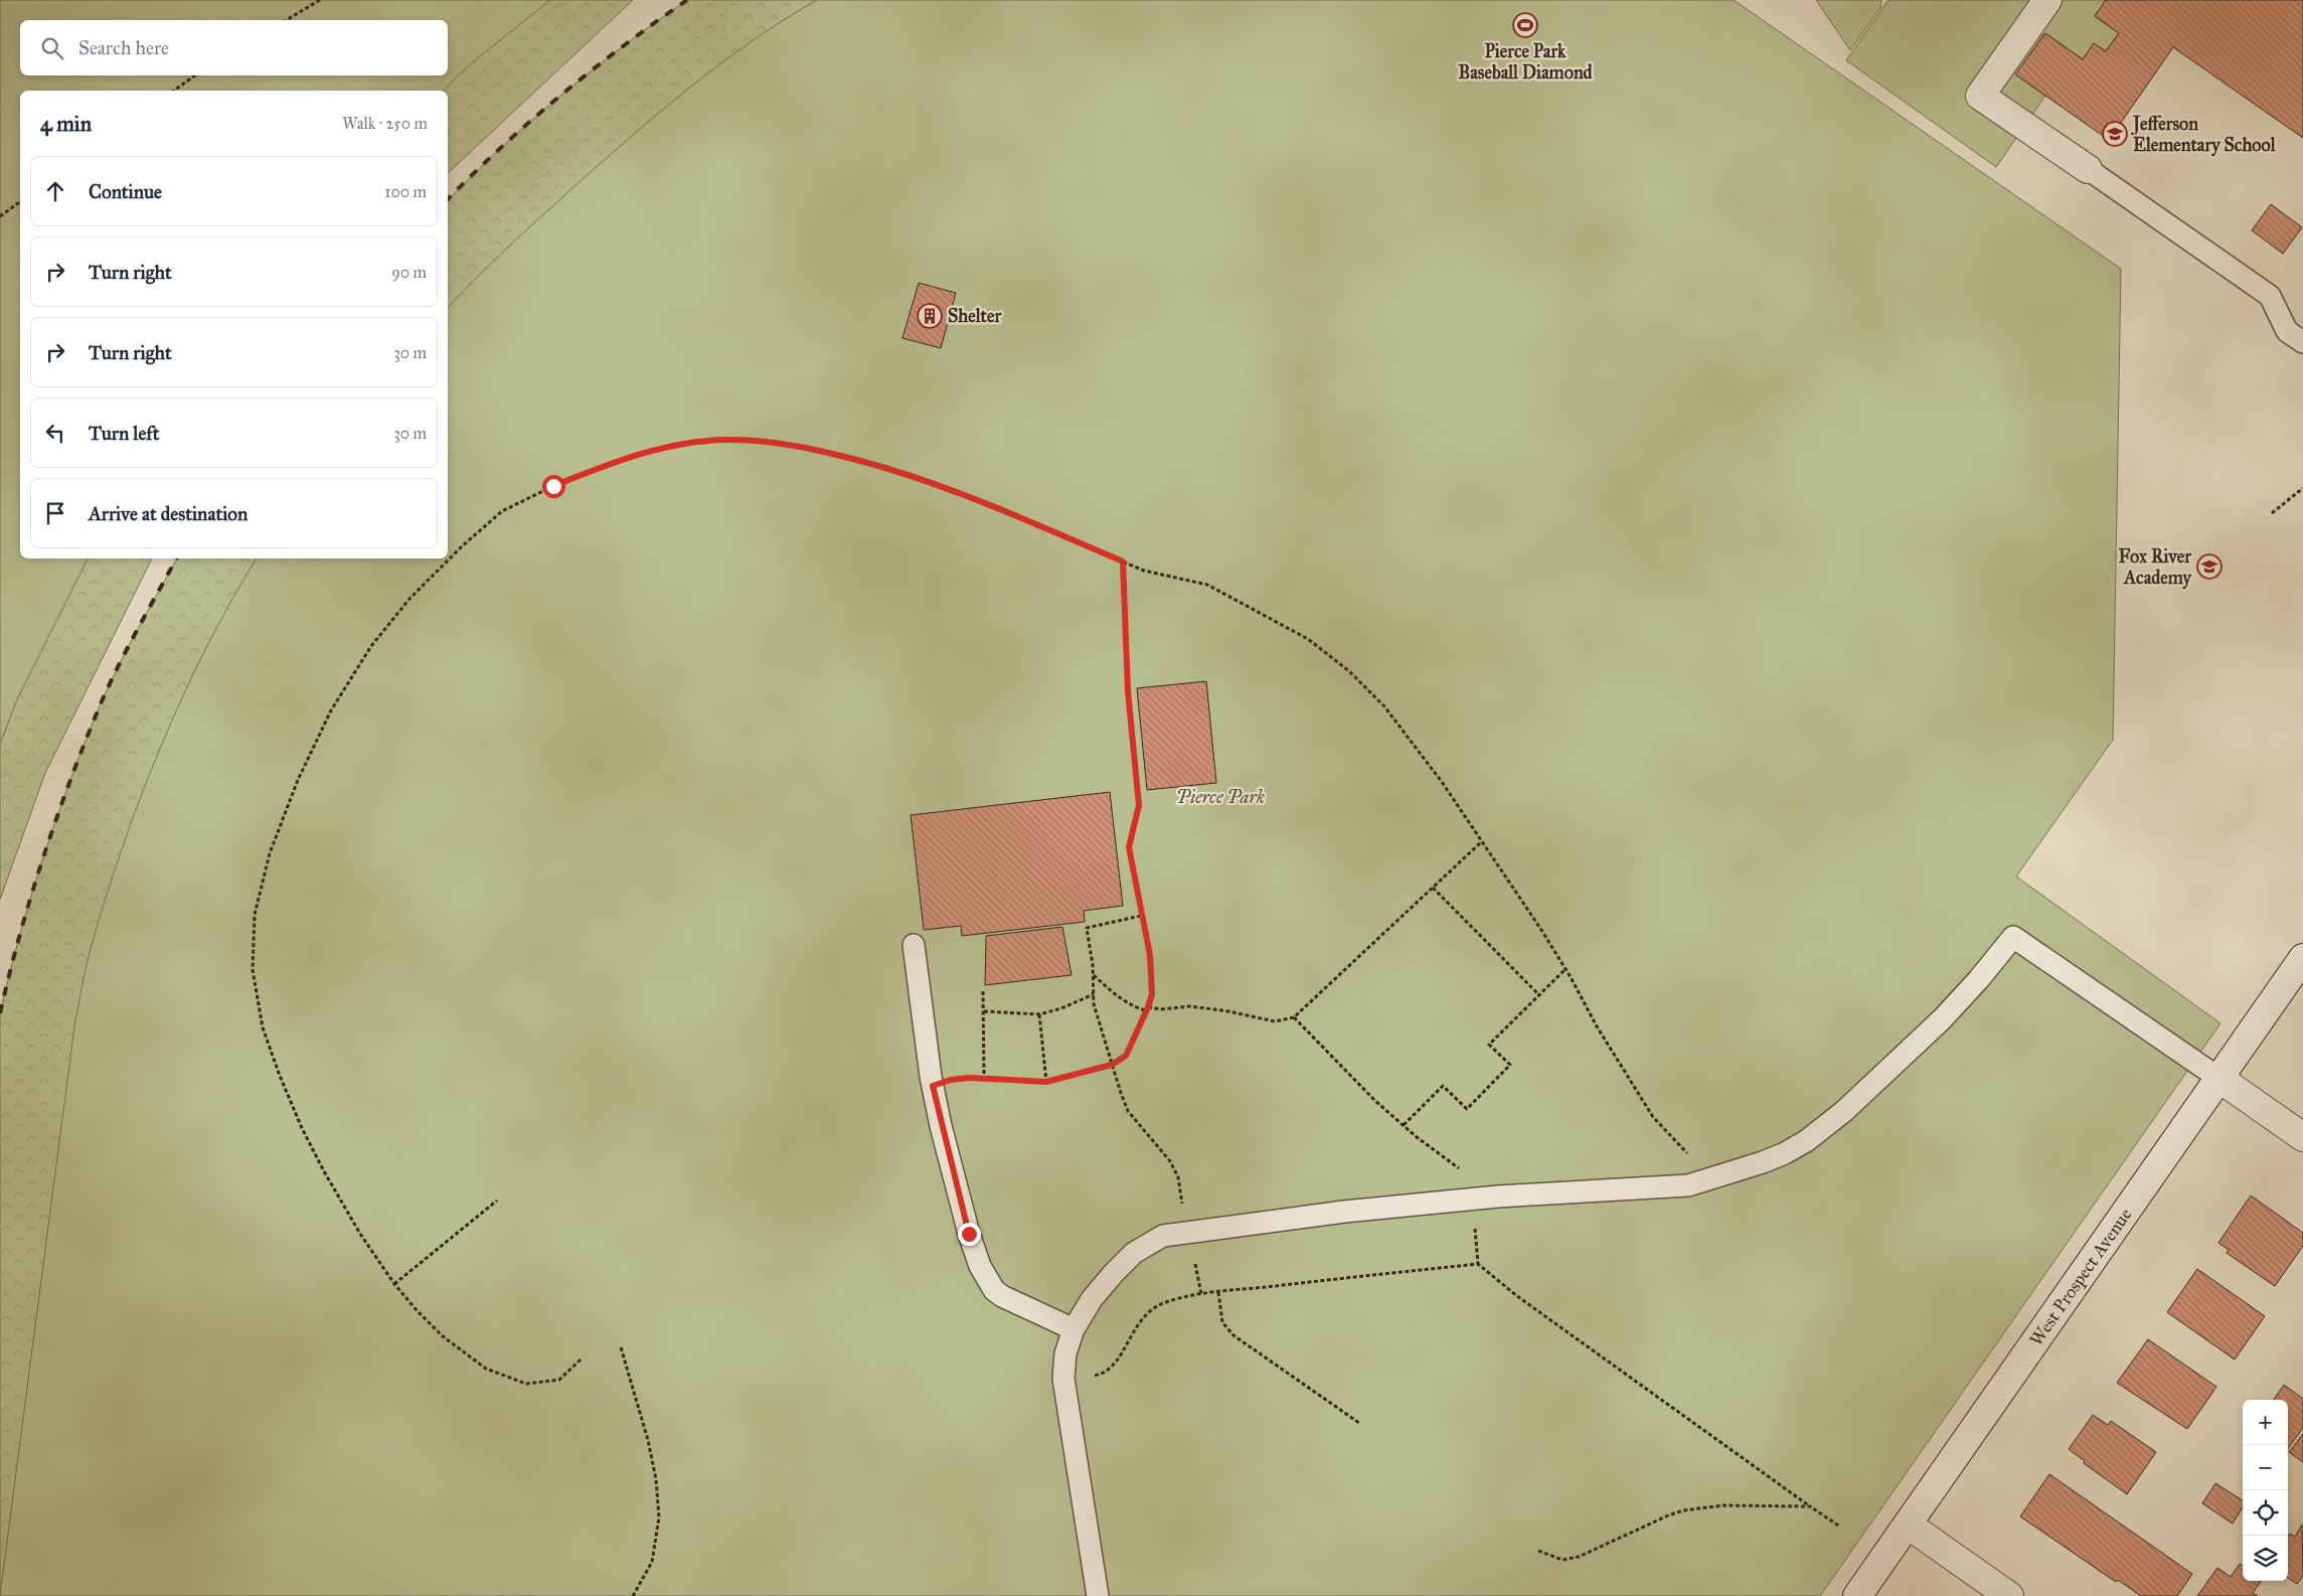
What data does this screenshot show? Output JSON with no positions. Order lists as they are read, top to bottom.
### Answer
{
  "streets": {
    "main road": ["West Prospect Avenue"]
  },
  "parks": ["Pierce Park"],
  "places": {
    "sports": ["Pierce Park Baseball Diamond"],
    "school or university": ["Jefferson Elementary School", "Fox River Academy"],
    "building": ["Shelter"]
  },
  "page": {
    "search": "Search here",
    "heading": ["4 min", "Walk · 250 m"],
    "list": [
      ["Continue", "100 m"],
      ["Turn right", "90 m"],
      ["Turn right", "30 m"],
      ["Turn left", "30 m"],
      "Arrive at destination"
    ],
    "map_buttons": ["+", "−"]
  }
}
